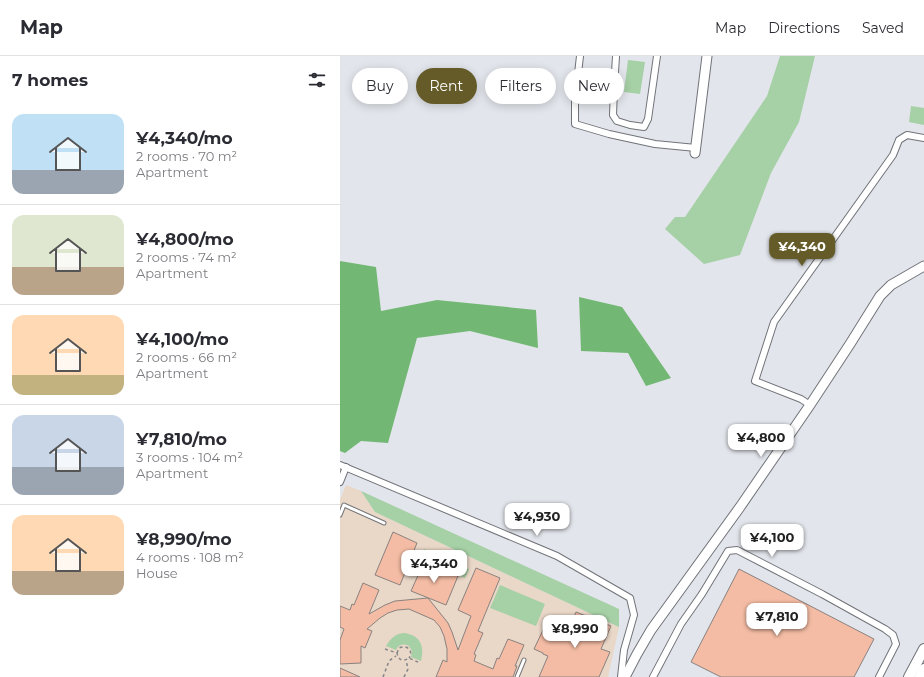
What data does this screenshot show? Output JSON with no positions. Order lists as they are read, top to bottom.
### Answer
{
  "page": {
    "header": "Map",
    "nav": ["Map", "Directions", "Saved"],
    "heading": "7 homes",
    "chip": [
      "Buy",
      "Rent",
      "Filters",
      "New"
    ],
    "list": [
      {
        "name": "¥4,340/mo",
        "note": "2 rooms · 70 m² · Apartment"
      },
      {
        "name": "¥4,800/mo",
        "note": "2 rooms · 74 m² · Apartment"
      },
      {
        "name": "¥4,100/mo",
        "note": "2 rooms · 66 m² · Apartment"
      },
      {
        "name": "¥7,810/mo",
        "note": "3 rooms · 104 m² · Apartment"
      },
      {
        "name": "¥8,990/mo",
        "note": "4 rooms · 108 m² · House"
      }
    ],
    "price": [
      "¥4,340",
      "¥4,800",
      "¥4,930",
      "¥4,100",
      "¥4,340",
      "¥7,810",
      "¥8,990"
    ]
  }
}
